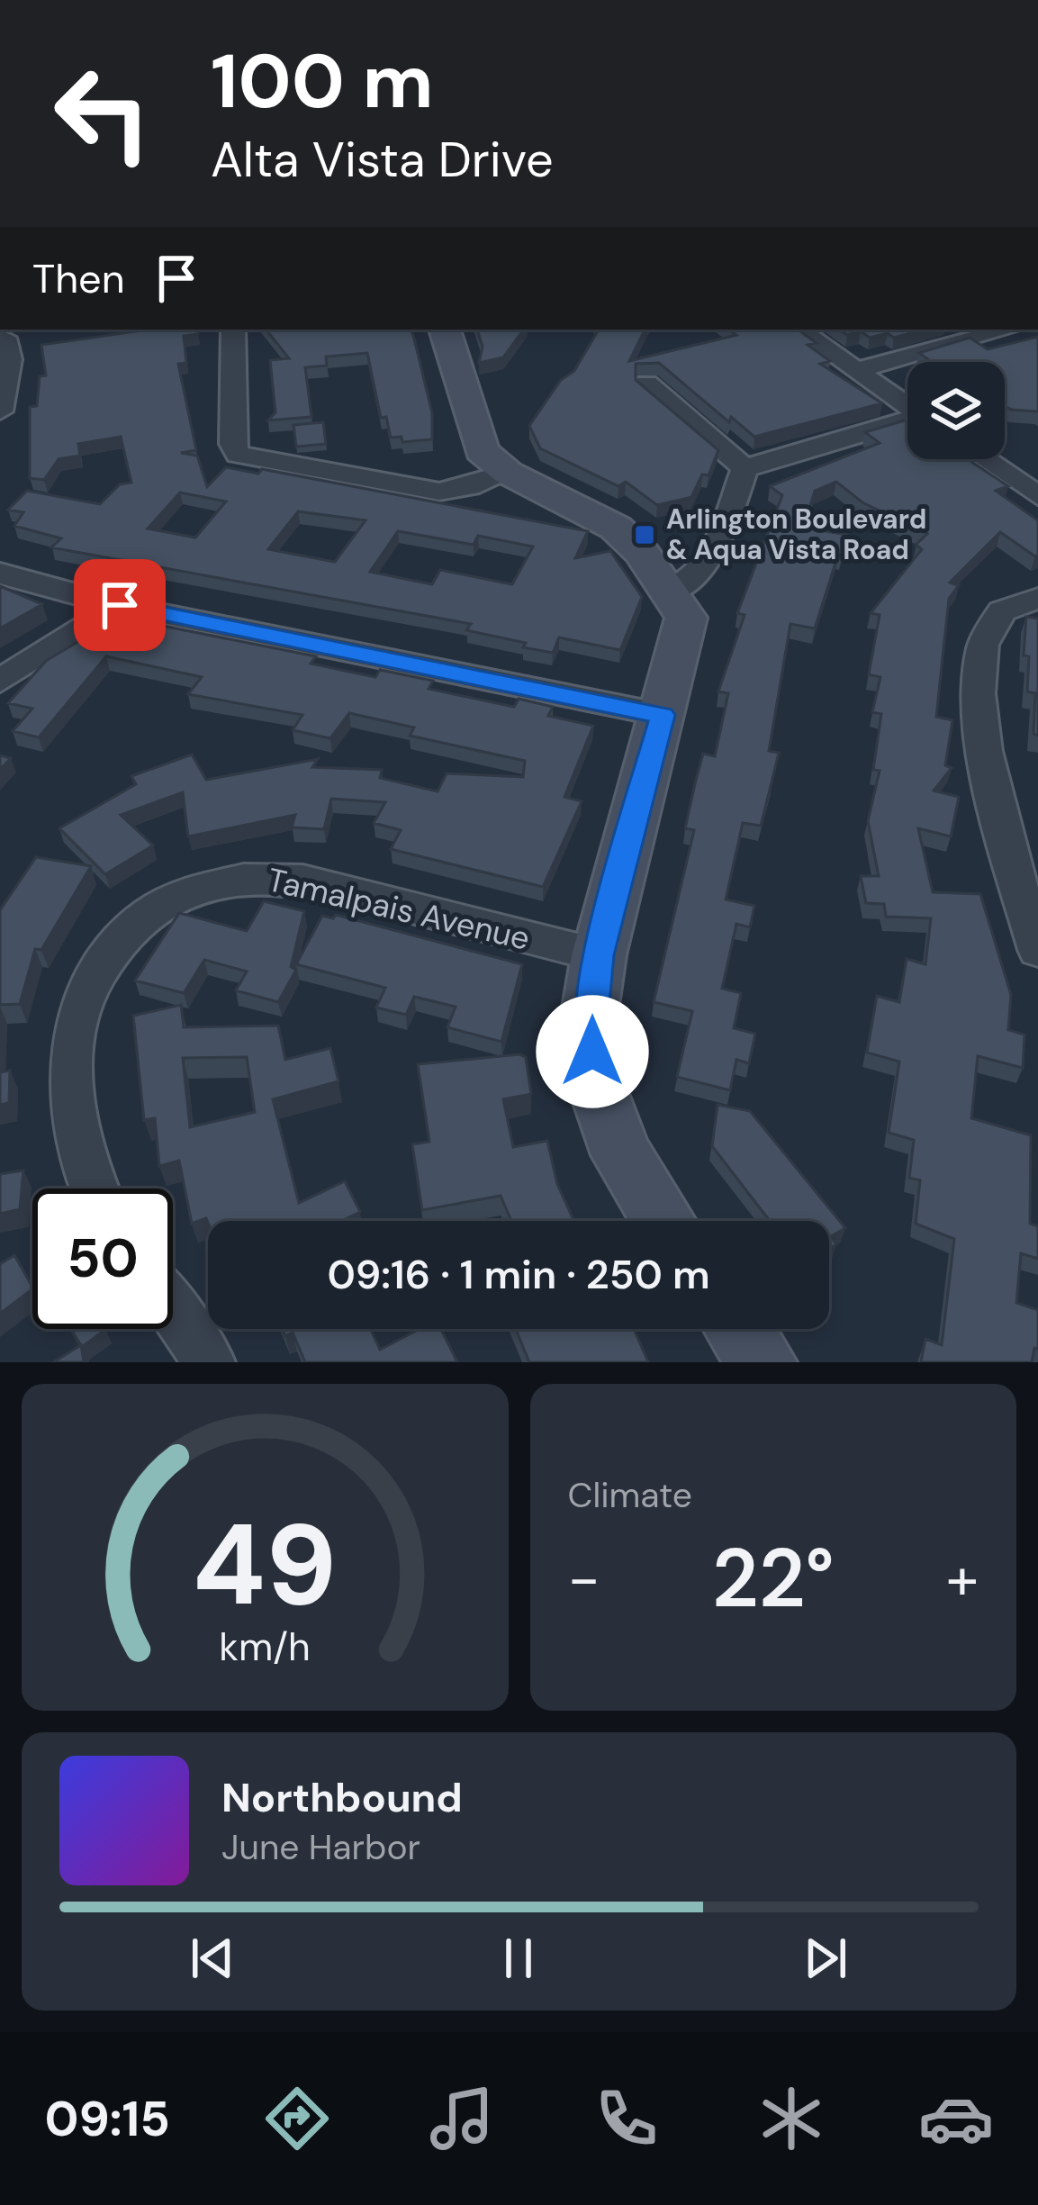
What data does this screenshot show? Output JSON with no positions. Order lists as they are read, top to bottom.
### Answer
{
  "streets": {
    "street": ["Tamalpais Avenue"]
  },
  "places": {
    "transit": ["Arlington Boulevard & Aqua Vista Road"]
  },
  "page": {
    "turn": ["100 m", "Alta Vista Drive"],
    "then": "Then",
    "limit": "50",
    "trip": "09:16 · 1 min · 250 m",
    "tile": "Climate",
    "heat": ["−", "22°", "+"],
    "song": ["Northbound", "June Harbor"],
    "tabs": "09:15",
    "gauge": ["49", "km/h"]
  }
}
